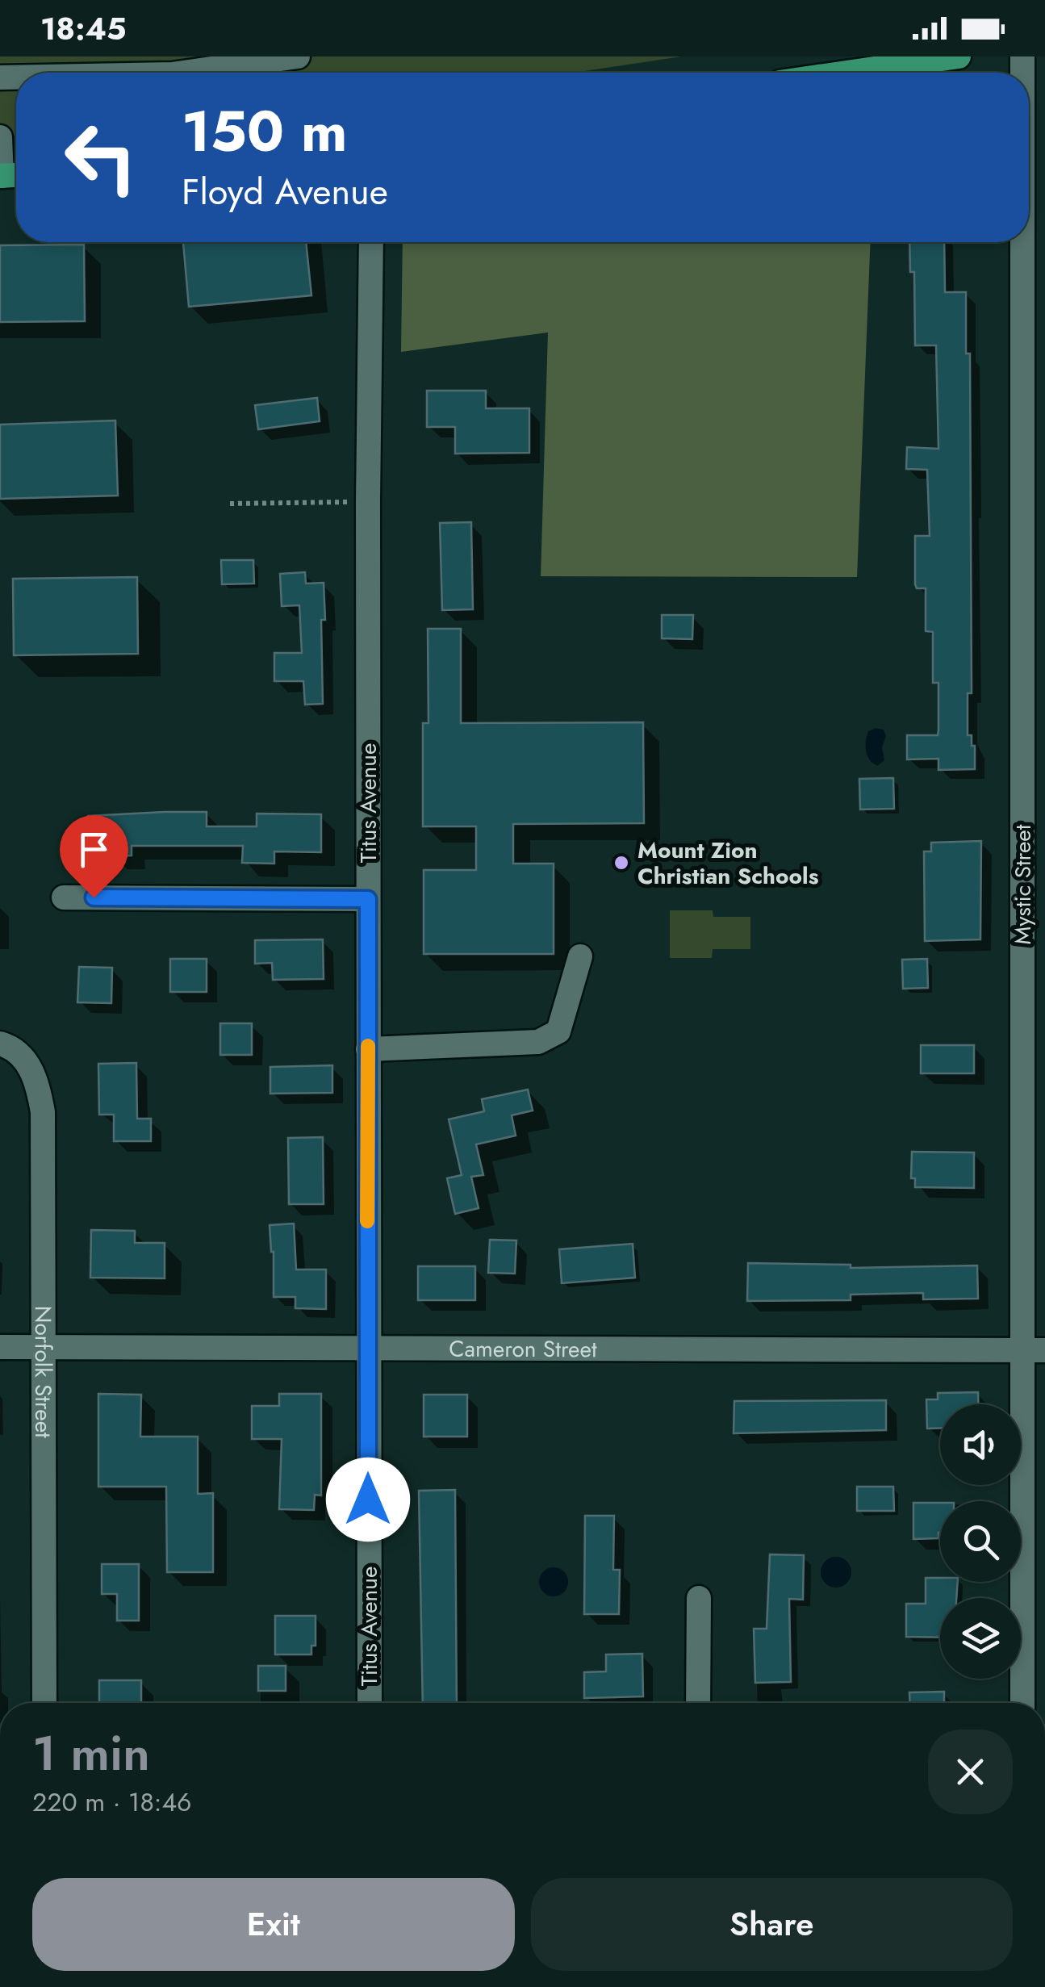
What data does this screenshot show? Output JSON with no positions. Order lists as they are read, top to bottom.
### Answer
{
  "streets": {
    "street": [
      "Titus Avenue",
      "Mystic Street",
      "Cameron Street",
      "Norfolk Street"
    ]
  },
  "crossings": [
    ["Titus Avenue", "Cameron Street"],
    ["Mystic Street", "Cameron Street"],
    ["Cameron Street", "Norfolk Street"]
  ],
  "places": ["Mount Zion Christian Schools"],
  "page": {
    "status": "18:45",
    "turn": ["150 m", "Floyd Avenue"],
    "heading": ["1 min", "220 m · 18:46"],
    "buttons": ["Exit", "Share"]
  }
}
